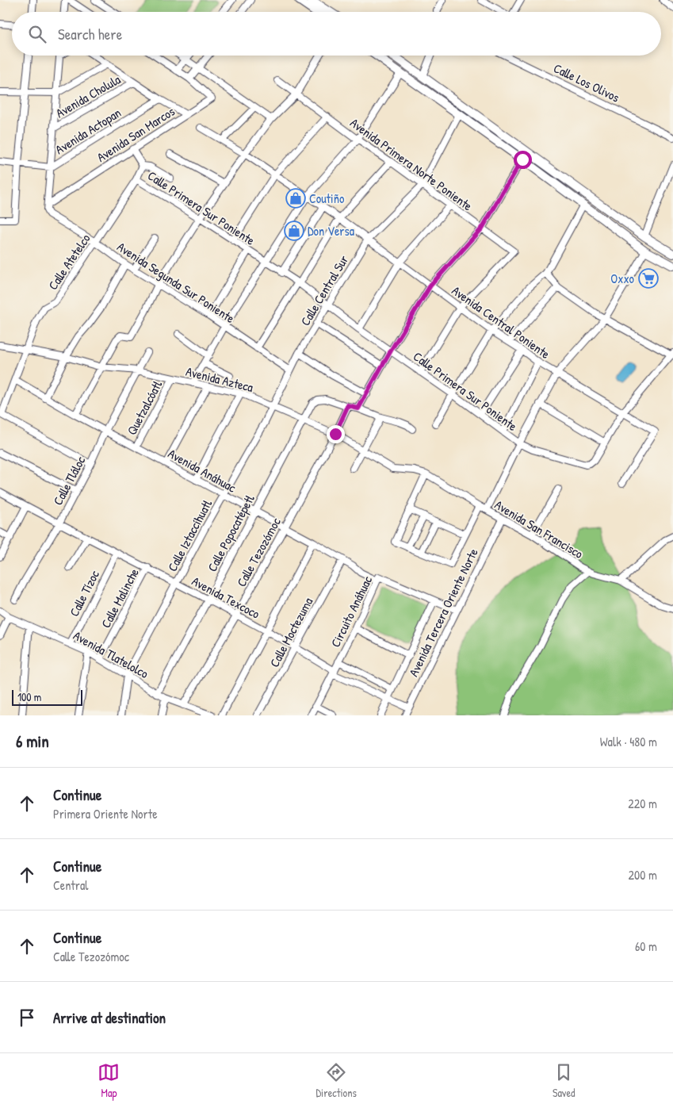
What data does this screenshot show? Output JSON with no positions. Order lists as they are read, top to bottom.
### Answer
{
  "streets": {
    "street": [
      "Calle Los Olivos",
      "Avenida Cholula",
      "Avenida Actopan",
      "Avenida San Marcos",
      "Avenida Primera Norte Poniente",
      "Calle Primera Sur Poniente",
      "Calle Atetelco",
      "Avenida Segunda Sur Poniente",
      "Calle Central Sur",
      "Avenida Central Poniente",
      "Avenida Azteca",
      "Quetzalcóatl",
      "Avenida Anáhuac",
      "Calle Tláloc",
      "Avenida San Francisco",
      "Calle Popocatépetl",
      "Calle Iztaccíhuatl",
      "Calle Tezozómoc",
      "Calle Tízoc",
      "Avenida Texcoco",
      "Calle Malinche",
      "Circuito Anáhuac",
      "Avenida Tercera Oriente Norte",
      "Calle Moctezuma",
      "Avenida Tlatelolco"
    ]
  },
  "crossings": [
    ["Avenida San Marcos", "Avenida Segunda Sur Poniente"],
    ["Avenida Primera Norte Poniente", "Calle Central Sur"],
    ["Avenida Primera Norte Poniente", "Avenida Central Poniente"],
    ["Calle Primera Sur Poniente", "Calle Atetelco"],
    ["Calle Primera Sur Poniente", "Calle Central Sur"],
    ["Calle Atetelco", "Avenida Segunda Sur Poniente"],
    ["Calle Atetelco", "Avenida Azteca"],
    ["Calle Atetelco", "Avenida Anáhuac"],
    ["Calle Atetelco", "Calle Tláloc"],
    ["Avenida Segunda Sur Poniente", "Calle Central Sur"],
    ["Calle Central Sur", "Avenida Central Poniente"],
    ["Calle Central Sur", "Avenida Azteca"],
    ["Calle Central Sur", "Calle Iztaccíhuatl"],
    ["Avenida Azteca", "Quetzalcóatl"],
    ["Avenida Azteca", "Calle Tláloc"],
    ["Avenida Azteca", "Avenida San Francisco"],
    ["Avenida Azteca", "Calle Popocatépetl"],
    ["Avenida Azteca", "Calle Iztaccíhuatl"],
    ["Avenida Azteca", "Calle Tezozómoc"],
    ["Quetzalcóatl", "Avenida Anáhuac"],
    ["Avenida Anáhuac", "Calle Tláloc"],
    ["Avenida Anáhuac", "Calle Popocatépetl"],
    ["Avenida Anáhuac", "Calle Iztaccíhuatl"],
    ["Avenida Anáhuac", "Calle Tezozómoc"],
    ["Avenida Anáhuac", "Circuito Anáhuac"],
    ["Avenida Anáhuac", "Calle Moctezuma"],
    ["Calle Tláloc", "Avenida Texcoco"],
    ["Avenida San Francisco", "Avenida Tercera Oriente Norte"],
    ["Calle Popocatépetl", "Calle Tezozómoc"],
    ["Calle Popocatépetl", "Avenida Texcoco"],
    ["Calle Popocatépetl", "Avenida Tlatelolco"],
    ["Calle Iztaccíhuatl", "Avenida Texcoco"],
    ["Calle Iztaccíhuatl", "Avenida Tlatelolco"],
    ["Calle Tezozómoc", "Avenida Texcoco"],
    ["Calle Tezozómoc", "Avenida Tlatelolco"],
    ["Calle Tízoc", "Avenida Texcoco"],
    ["Calle Tízoc", "Avenida Tlatelolco"],
    ["Avenida Texcoco", "Calle Malinche"],
    ["Avenida Texcoco", "Circuito Anáhuac"],
    ["Avenida Texcoco", "Avenida Tercera Oriente Norte"],
    ["Avenida Texcoco", "Calle Moctezuma"],
    ["Calle Malinche", "Avenida Tlatelolco"]
  ],
  "places": {
    "shop": ["Coutiño", "Don Versa"],
    "supermarket": ["Oxxo"]
  },
  "scale_bar": "100 m",
  "page": {
    "search": "Search here",
    "scale": "100 m",
    "heading": ["6 min", "Walk · 480 m"],
    "list": [
      ["Continue", "Primera Oriente Norte", "220 m"],
      ["Continue", "Central", "200 m"],
      ["Continue", "Calle Tezozómoc", "60 m"],
      "Arrive at destination"
    ],
    "nav": ["Map", "Directions", "Saved"]
  }
}
